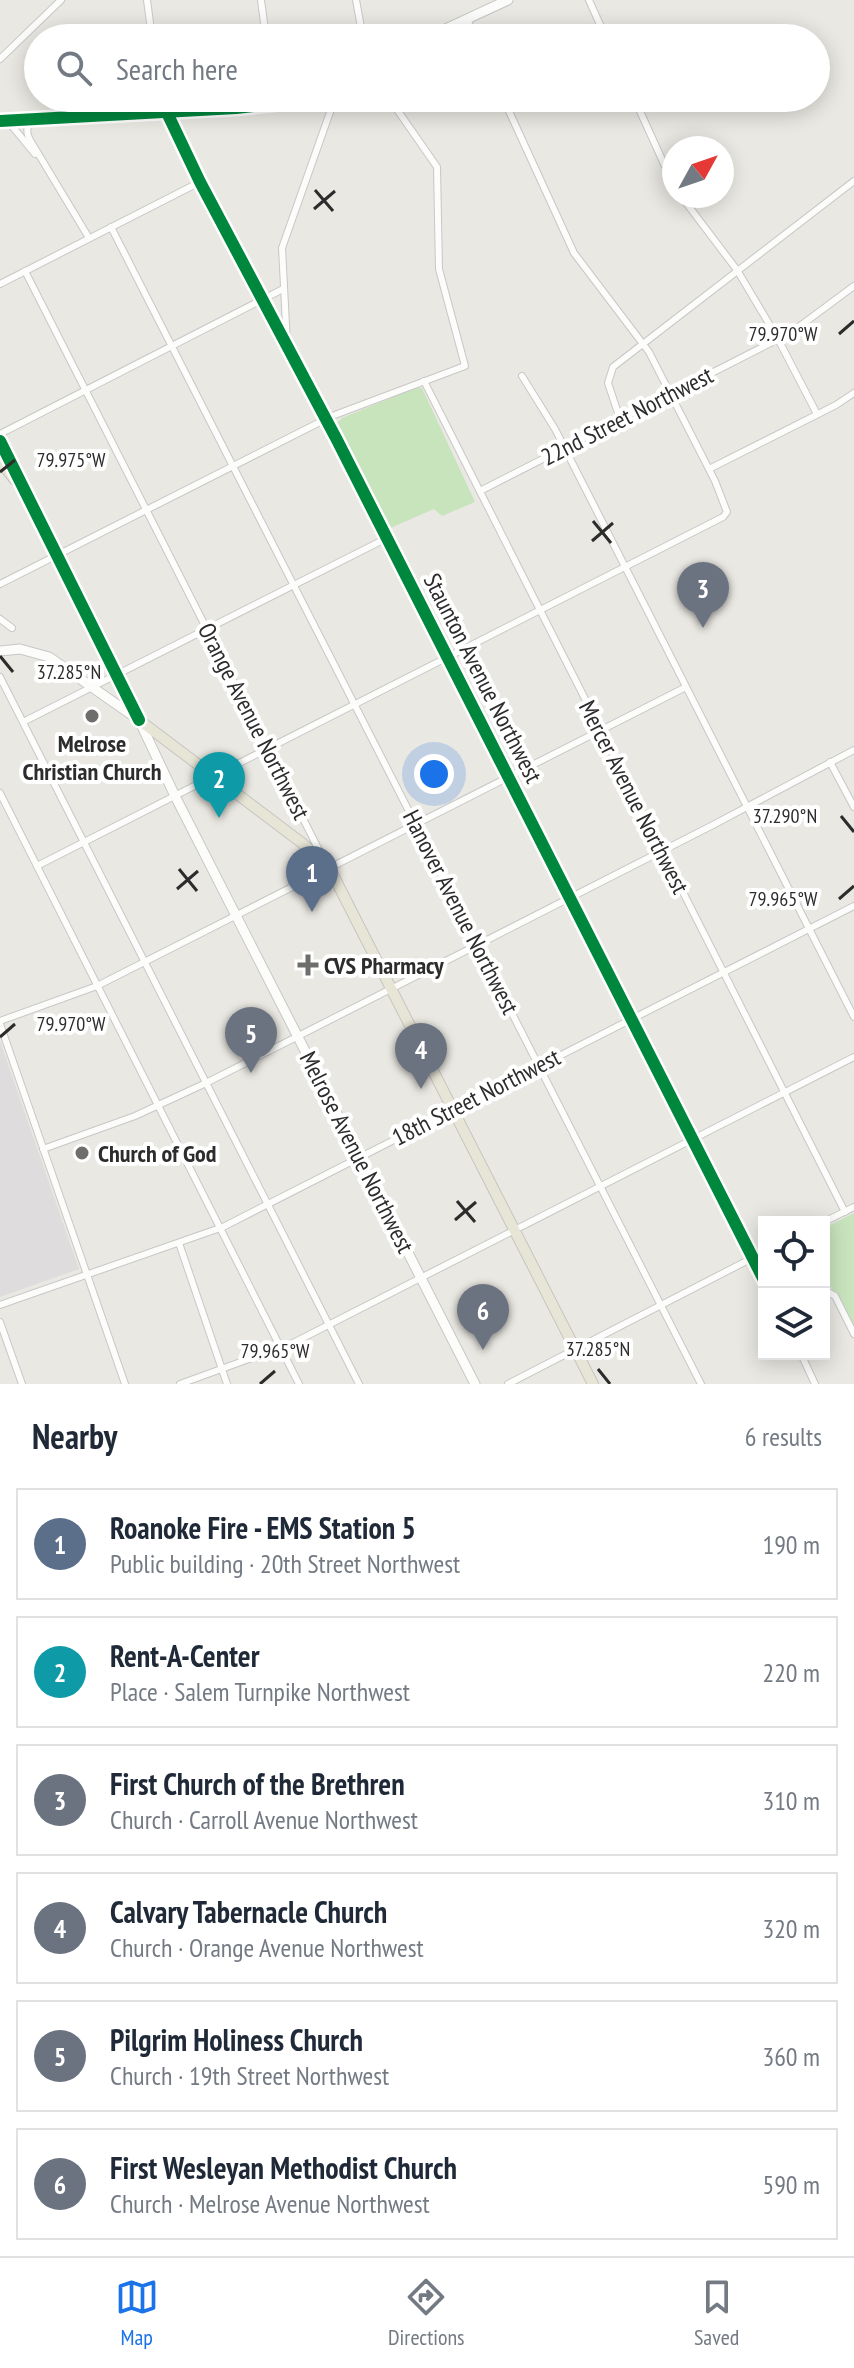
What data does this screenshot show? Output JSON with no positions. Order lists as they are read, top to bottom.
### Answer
{
  "streets": {
    "main road": ["Orange Avenue Northwest", "Melrose Avenue Northwest"],
    "street": [
      "22nd Street Northwest",
      "Staunton Avenue Northwest",
      "Mercer Avenue Northwest",
      "Hanover Avenue Northwest",
      "18th Street Northwest"
    ]
  },
  "crossings": [
    ["22nd Street Northwest", "Mercer Avenue Northwest"],
    ["Staunton Avenue Northwest", "18th Street Northwest"],
    ["Orange Avenue Northwest", "18th Street Northwest"],
    ["Mercer Avenue Northwest", "18th Street Northwest"],
    ["Hanover Avenue Northwest", "18th Street Northwest"],
    ["18th Street Northwest", "Melrose Avenue Northwest"]
  ],
  "places": {
    "other": ["Melrose Christian Church", "Church of God"],
    "health": ["CVS Pharmacy"]
  },
  "north": "top right",
  "page": {
    "search": "Search here",
    "pins": [
      "3",
      "2",
      "1",
      "5",
      "4",
      "6"
    ],
    "heading": ["Nearby", "6 results"],
    "list": [
      {
        "mark": "1",
        "name": "Roanoke Fire - EMS Station 5",
        "note": "Public building · 20th Street Northwest",
        "value": "190 m"
      },
      {
        "mark": "2",
        "name": "Rent-A-Center",
        "note": "Place · Salem Turnpike Northwest",
        "value": "220 m"
      },
      {
        "mark": "3",
        "name": "First Church of the Brethren",
        "note": "Church · Carroll Avenue Northwest",
        "value": "310 m"
      },
      {
        "mark": "4",
        "name": "Calvary Tabernacle Church",
        "note": "Church · Orange Avenue Northwest",
        "value": "320 m"
      },
      {
        "mark": "5",
        "name": "Pilgrim Holiness Church",
        "note": "Church · 19th Street Northwest",
        "value": "360 m"
      },
      {
        "mark": "6",
        "name": "First Wesleyan Methodist Church",
        "note": "Church · Melrose Avenue Northwest",
        "value": "590 m"
      }
    ],
    "nav": ["Map", "Directions", "Saved"]
  },
  "coordinates": [
    "79.970°W",
    "79.975°W",
    "37.285°N",
    "37.290°N",
    "79.965°W"
  ]
}
